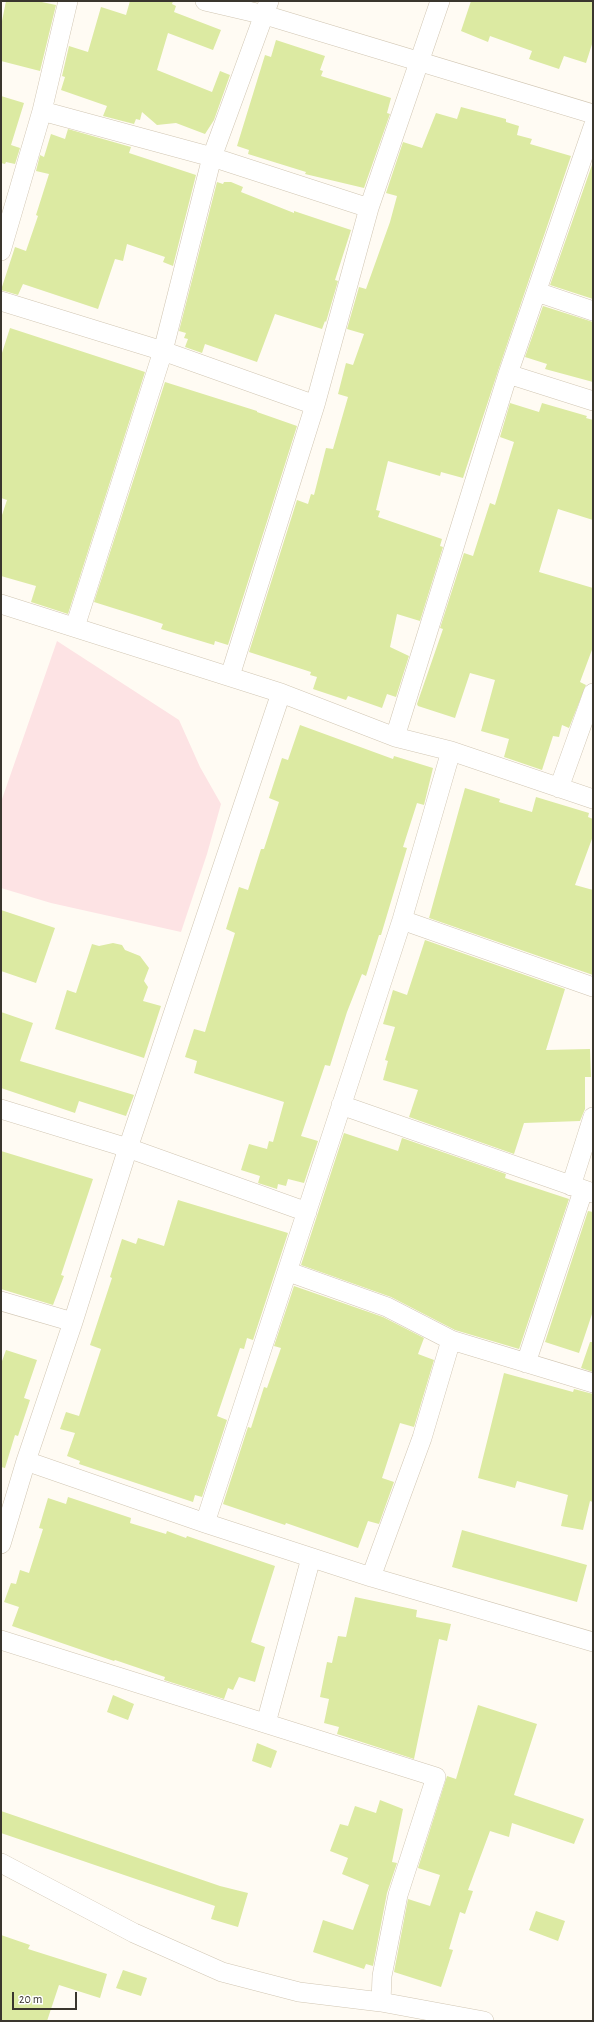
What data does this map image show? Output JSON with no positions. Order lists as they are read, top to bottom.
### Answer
{
  "scale_bar": "20 m"
}
